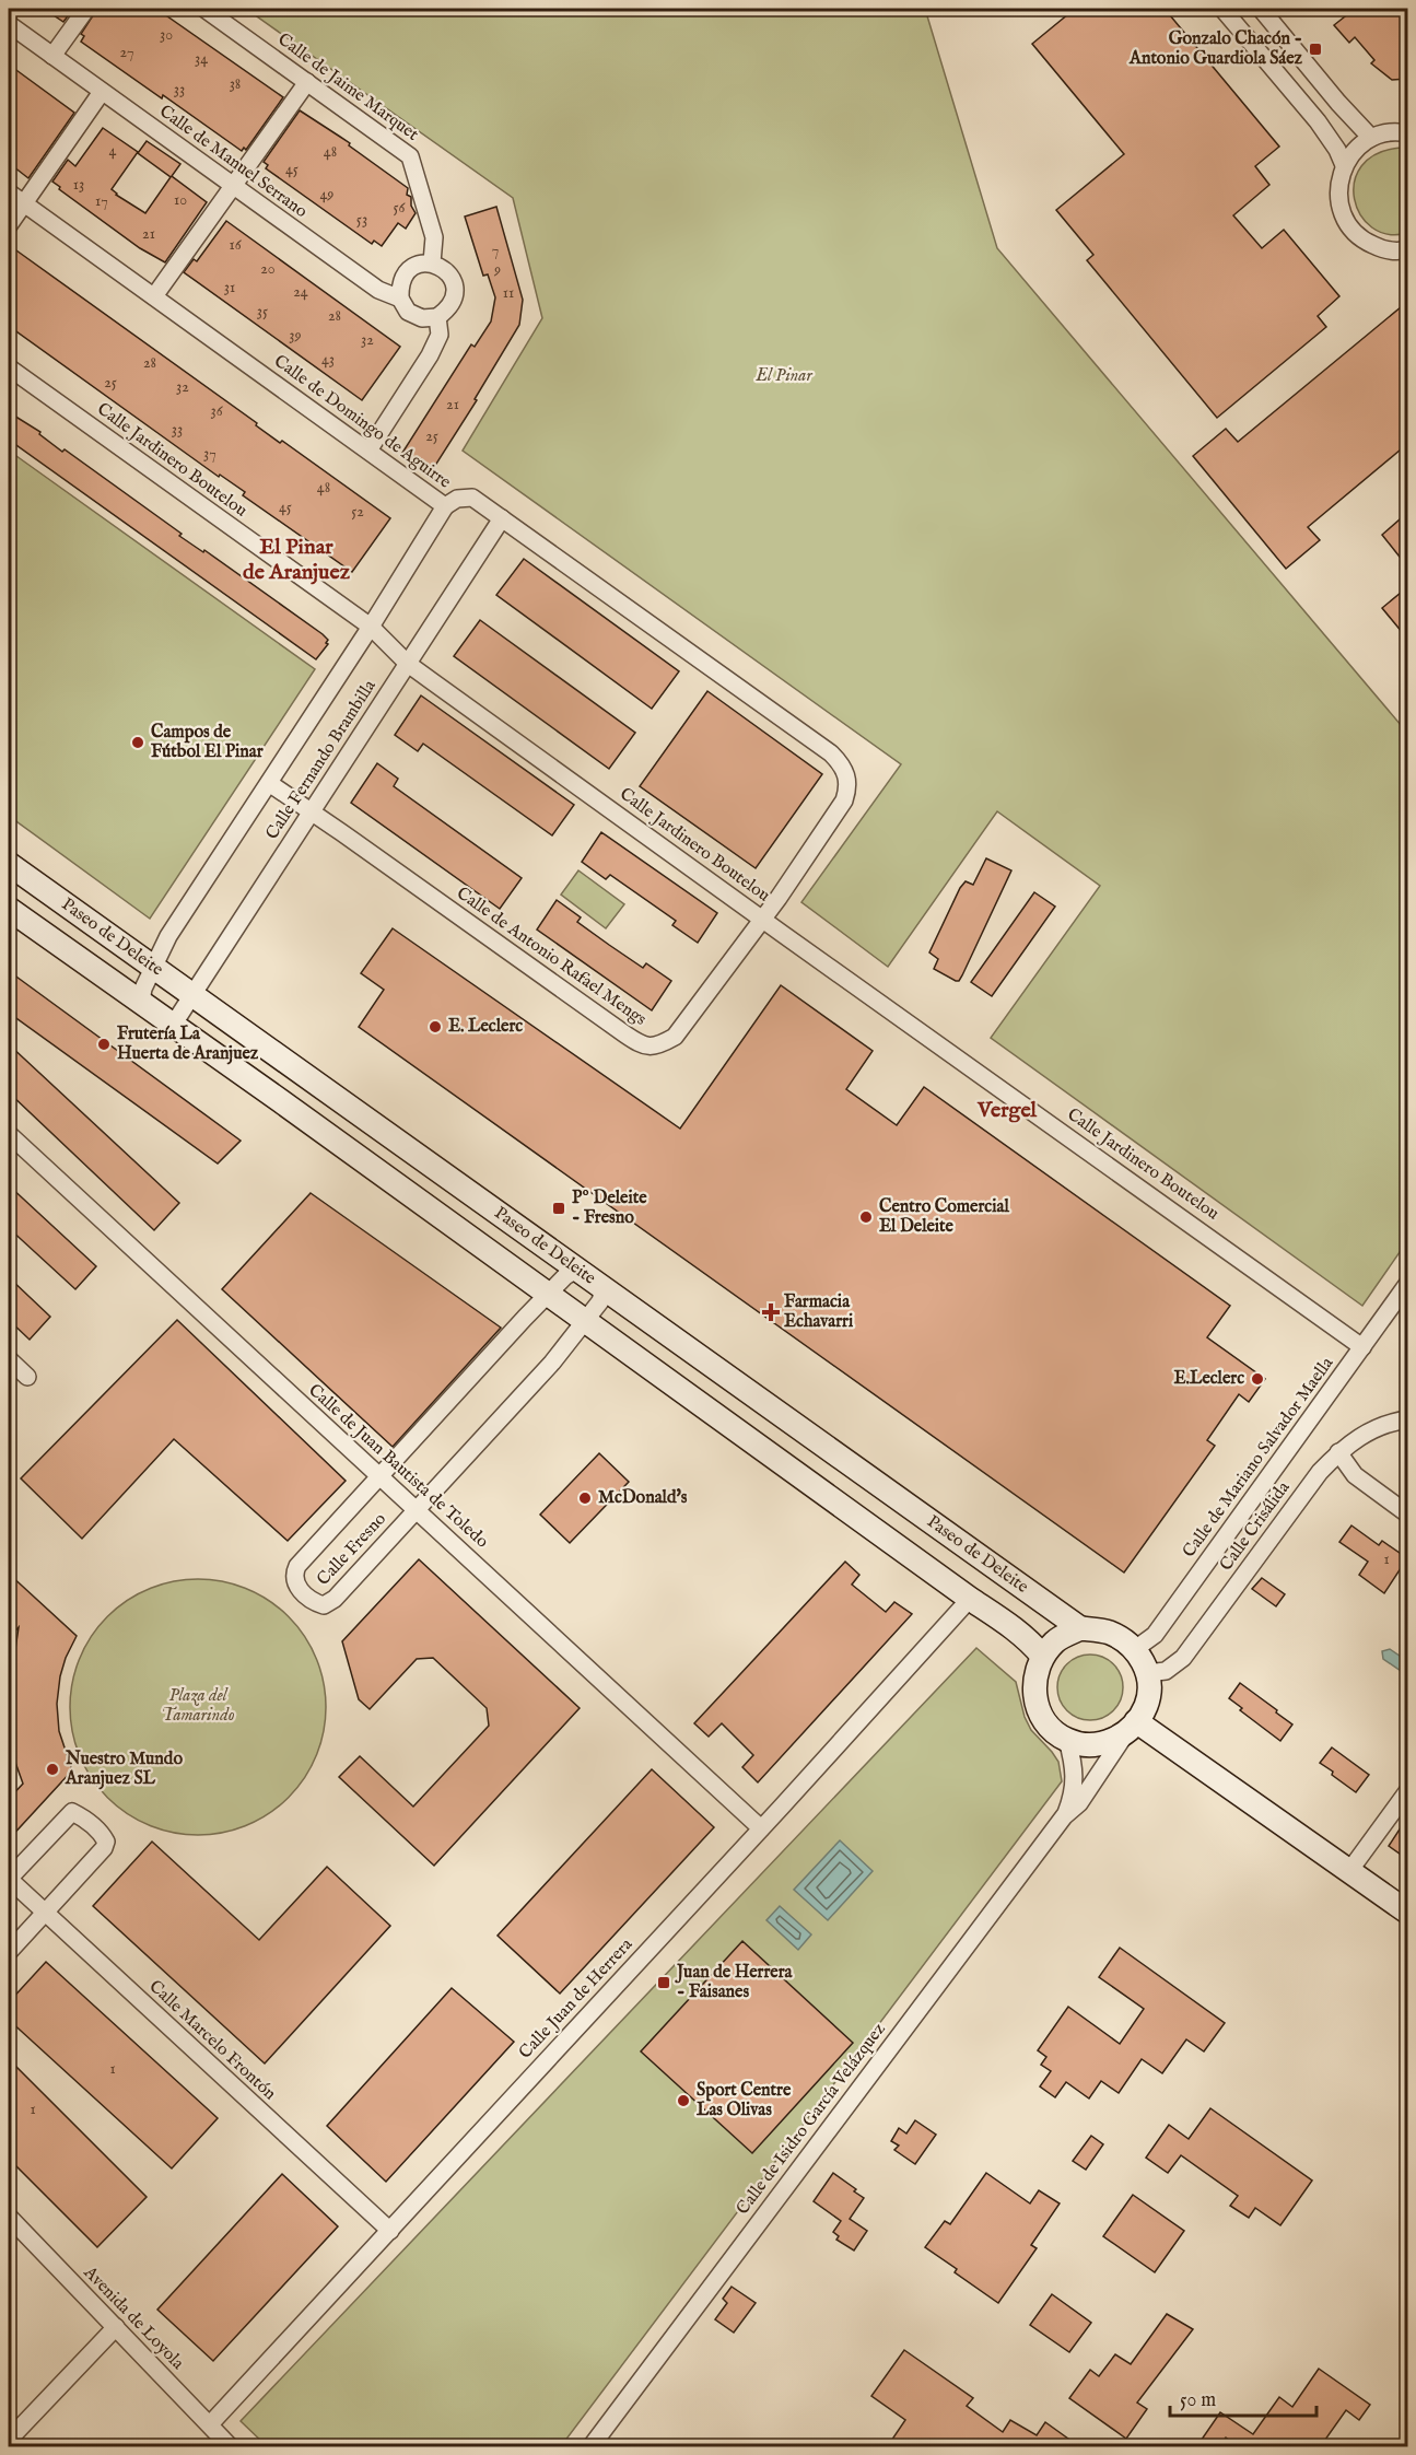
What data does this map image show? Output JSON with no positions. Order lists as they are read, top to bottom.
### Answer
{
  "streets": {
    "main road": ["Paseo de Deleite"],
    "street": [
      "Calle de Jaime Marquet",
      "Calle de Manuel Serrano",
      "Calle de Domingo de Aguirre",
      "Calle Jardinero Boutelou",
      "Calle Fernando Brambilla",
      "Calle de Antonio Rafael Mengs",
      "Calle de Mariano Salvador Maella",
      "Calle de Juan Bautista de Toledo",
      "Calle Crisálida",
      "Calle Fresno",
      "Calle Juan de Herrera",
      "Calle Marcelo Frontón",
      "Calle de Isidro García Velázquez",
      "Avenida de Loyola"
    ]
  },
  "crossings": [
    ["Calle de Jaime Marquet", "Calle de Manuel Serrano"],
    ["Calle de Domingo de Aguirre", "Calle Fernando Brambilla"],
    ["Calle de Domingo de Aguirre", "Calle de Antonio Rafael Mengs"],
    ["Calle Jardinero Boutelou", "Calle Fernando Brambilla"],
    ["Calle Jardinero Boutelou", "Calle de Antonio Rafael Mengs"],
    ["Calle Jardinero Boutelou", "Calle de Mariano Salvador Maella"],
    ["Calle Fernando Brambilla", "Paseo de Deleite"],
    ["Calle Fernando Brambilla", "Calle de Antonio Rafael Mengs"],
    ["Paseo de Deleite", "Calle de Mariano Salvador Maella"],
    ["Paseo de Deleite", "Calle Crisálida"],
    ["Paseo de Deleite", "Calle Fresno"],
    ["Paseo de Deleite", "Calle Juan de Herrera"],
    ["Paseo de Deleite", "Calle de Isidro García Velázquez"],
    ["Calle de Mariano Salvador Maella", "Calle Crisálida"],
    ["Calle de Mariano Salvador Maella", "Calle de Isidro García Velázquez"],
    ["Calle de Juan Bautista de Toledo", "Calle Fresno"],
    ["Calle de Juan Bautista de Toledo", "Calle Juan de Herrera"],
    ["Calle Crisálida", "Calle de Isidro García Velázquez"],
    ["Calle Juan de Herrera", "Calle Marcelo Frontón"],
    ["Calle Juan de Herrera", "Avenida de Loyola"]
  ],
  "districts": ["El Pinar de Aranjuez", "Vergel"],
  "parks": ["El Pinar", "Plaza del Tamarindo"],
  "places": {
    "transit": ["Gonzalo Chacón - Antonio Guardiola Sáez", "Pº Deleite - Fresno", "Juan de Herrera - Faisanes"],
    "other": [
      "Campos de Fútbol El Pinar",
      "E. Leclerc",
      "Frutería La Huerta de Aranjuez",
      "Centro Comercial El Deleite",
      "E.Leclerc",
      "McDonald's",
      "Nuestro Mundo Aranjuez SL",
      "Sport Centre Las Olivas"
    ],
    "health": ["Farmacia Echavarri"]
  },
  "house_numbers": [
    "30",
    "27",
    "34",
    "38",
    "33",
    "4",
    "48",
    "45",
    "13",
    "49",
    "10",
    "17",
    "56",
    "53",
    "21",
    "16",
    "7",
    "20",
    "9",
    "31",
    "24",
    "11",
    "35",
    "28",
    "39",
    "32",
    "43",
    "28",
    "25",
    "32",
    "21",
    "36",
    "33",
    "25",
    "37",
    "48",
    "45",
    "52",
    "1",
    "1",
    "1"
  ],
  "scale_bar": "50 m"
}
